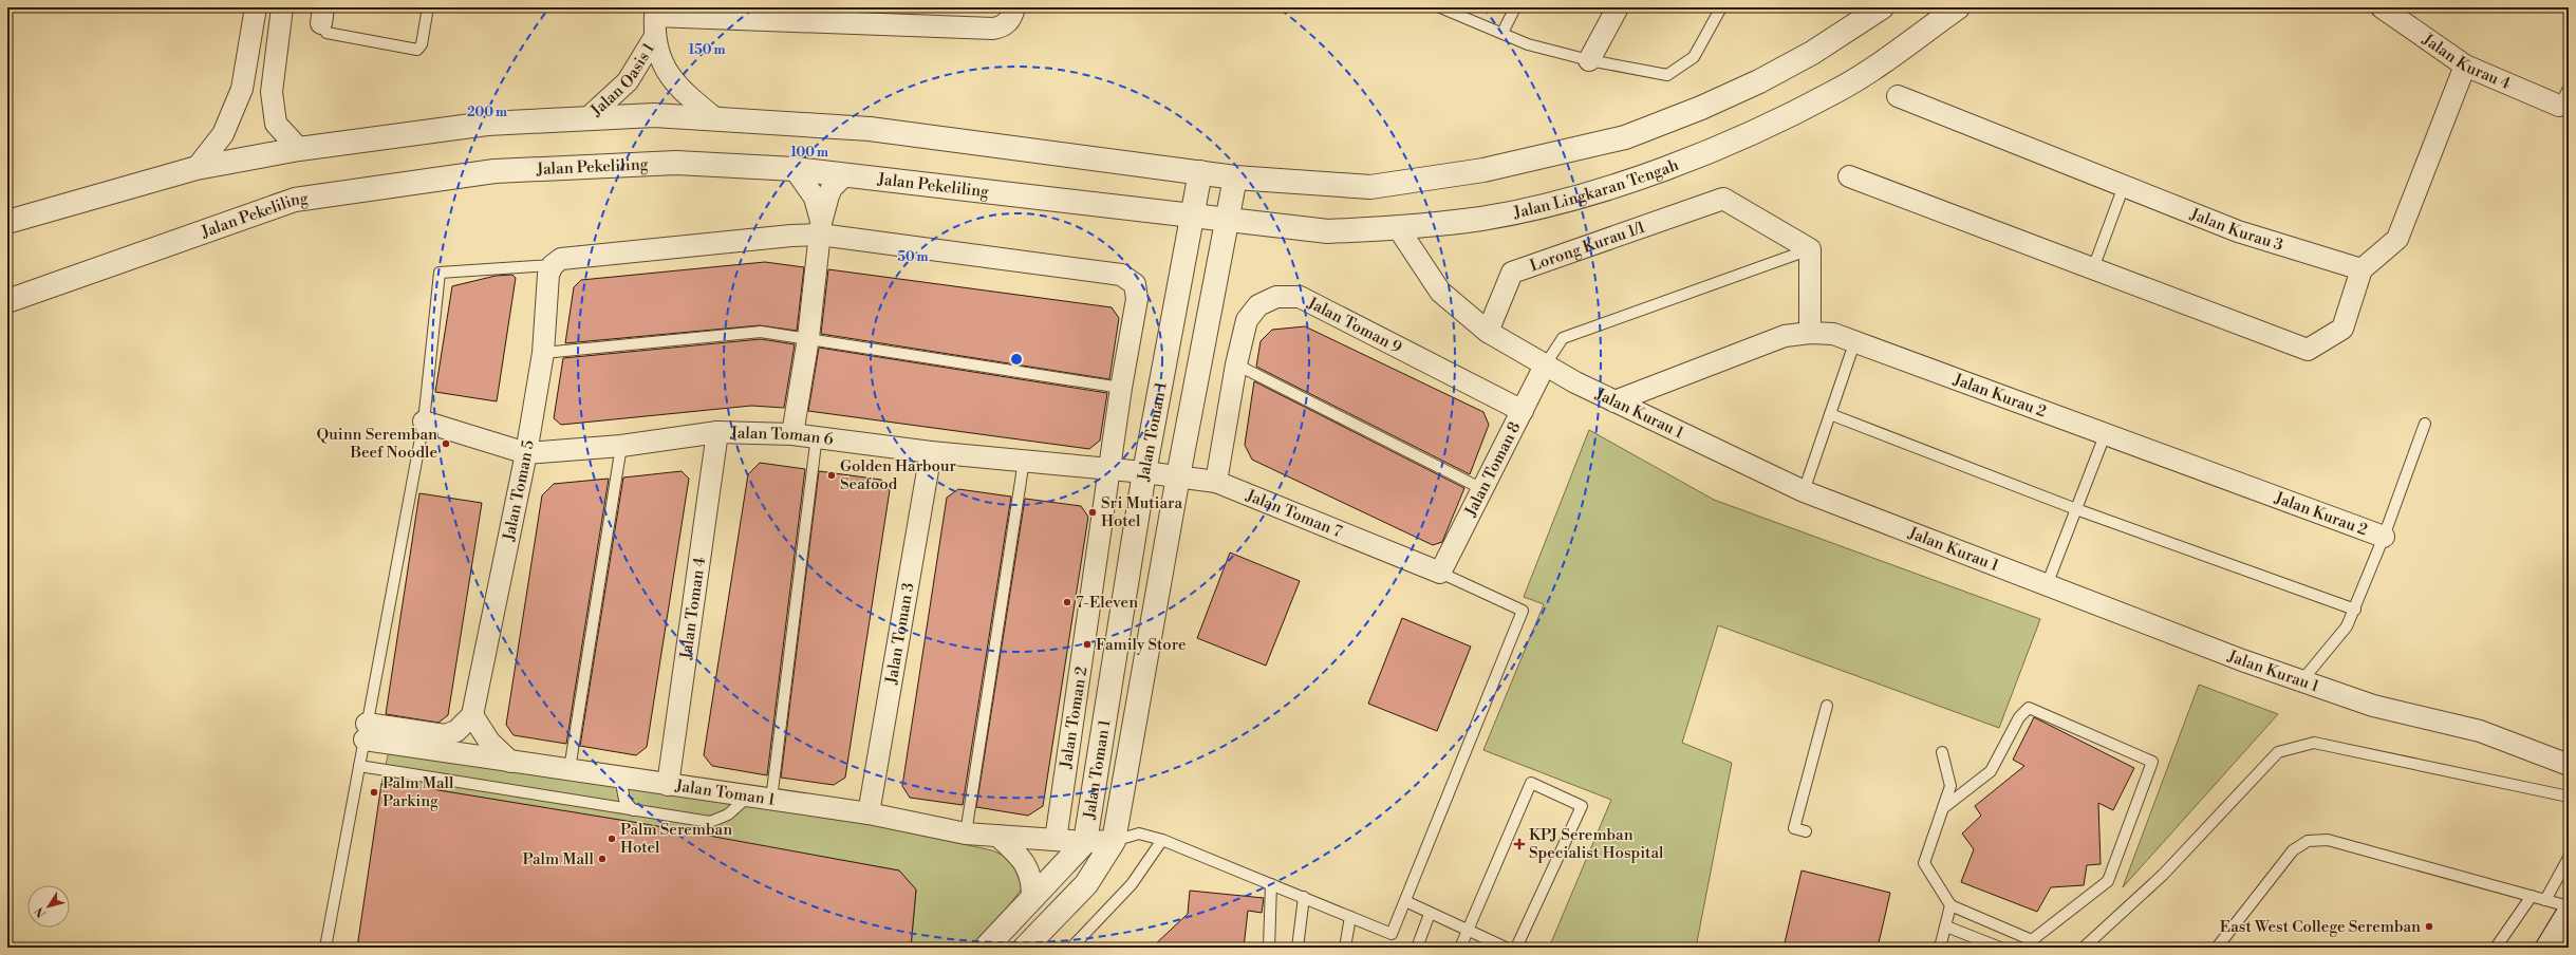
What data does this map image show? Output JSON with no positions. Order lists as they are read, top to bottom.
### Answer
{
  "streets": {
    "street": [
      "Jalan Kurau 4",
      "Jalan Oasis 1",
      "Jalan Pekeliling",
      "Jalan Lingkaran Tengah",
      "Jalan Kurau 3",
      "Lorong Kurau 1/1",
      "Jalan Toman 9",
      "Jalan Kurau 2",
      "Jalan Kurau 1",
      "Jalan Toman 1",
      "Jalan Toman 6",
      "Jalan Toman 8",
      "Jalan Toman 5",
      "Jalan Toman 7",
      "Jalan Toman 4",
      "Jalan Toman 3",
      "Jalan Toman 2"
    ]
  },
  "crossings": [
    ["Jalan Pekeliling", "Jalan Lingkaran Tengah"],
    ["Jalan Pekeliling", "Jalan Toman 1"],
    ["Jalan Lingkaran Tengah", "Jalan Kurau 1"],
    ["Jalan Lingkaran Tengah", "Jalan Toman 1"],
    ["Lorong Kurau 1/1", "Jalan Kurau 1"],
    ["Jalan Toman 9", "Jalan Toman 8"],
    ["Jalan Toman 9", "Jalan Toman 7"],
    ["Jalan Kurau 2", "Jalan Kurau 1"],
    ["Jalan Kurau 1", "Jalan Toman 8"],
    ["Jalan Toman 1", "Jalan Toman 6"],
    ["Jalan Toman 1", "Jalan Toman 7"],
    ["Jalan Toman 1", "Jalan Toman 4"],
    ["Jalan Toman 1", "Jalan Toman 3"],
    ["Jalan Toman 1", "Jalan Toman 2"],
    ["Jalan Toman 6", "Jalan Toman 5"],
    ["Jalan Toman 6", "Jalan Toman 7"],
    ["Jalan Toman 6", "Jalan Toman 4"],
    ["Jalan Toman 6", "Jalan Toman 3"],
    ["Jalan Toman 6", "Jalan Toman 2"],
    ["Jalan Toman 8", "Jalan Toman 7"],
    ["Jalan Toman 5", "Jalan Toman 2"]
  ],
  "places": {
    "other": [
      "Quinn Seremban Beef Noodle",
      "Golden Harbour Seafood",
      "Sri Mutiara Hotel",
      "7-Eleven",
      "Family Store",
      "Palm Mall Parking",
      "Palm Seremban Hotel",
      "Palm Mall",
      "East West College Seremban"
    ],
    "health": ["KPJ Seremban Specialist Hospital"]
  },
  "north": "bottom left",
  "rings": [
    "150 m",
    "200 m",
    "100 m",
    "50 m"
  ]
}
